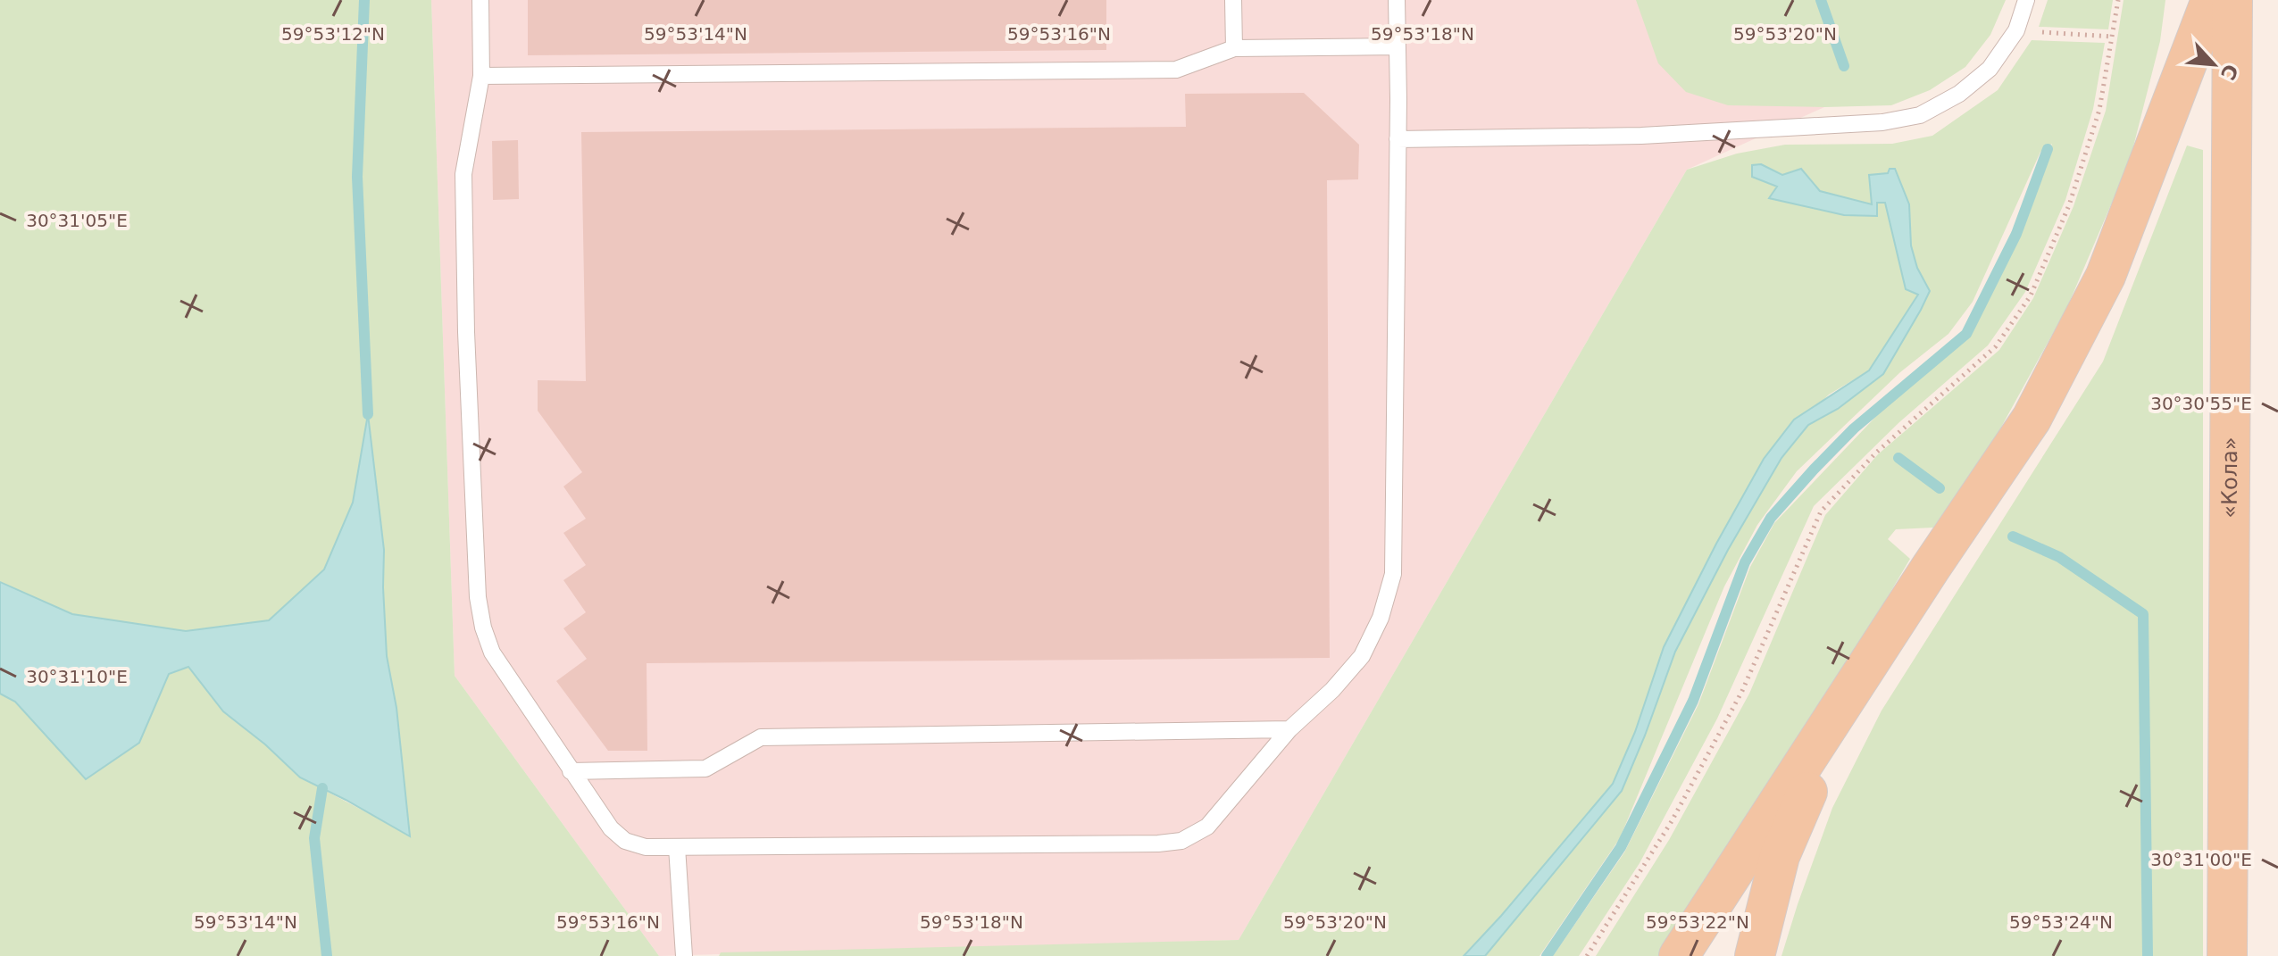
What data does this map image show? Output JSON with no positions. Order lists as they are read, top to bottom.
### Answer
{
  "streets": {
    "main road": ["«Кола»"]
  },
  "north": "bottom right",
  "coordinates": [
    "59°53'12\"N",
    "59°53'14\"N",
    "59°53'16\"N",
    "59°53'18\"N",
    "59°53'20\"N",
    "30°31'05\"E",
    "30°30'55\"E",
    "30°31'10\"E",
    "30°31'00\"E",
    "59°53'22\"N",
    "59°53'24\"N"
  ]
}
